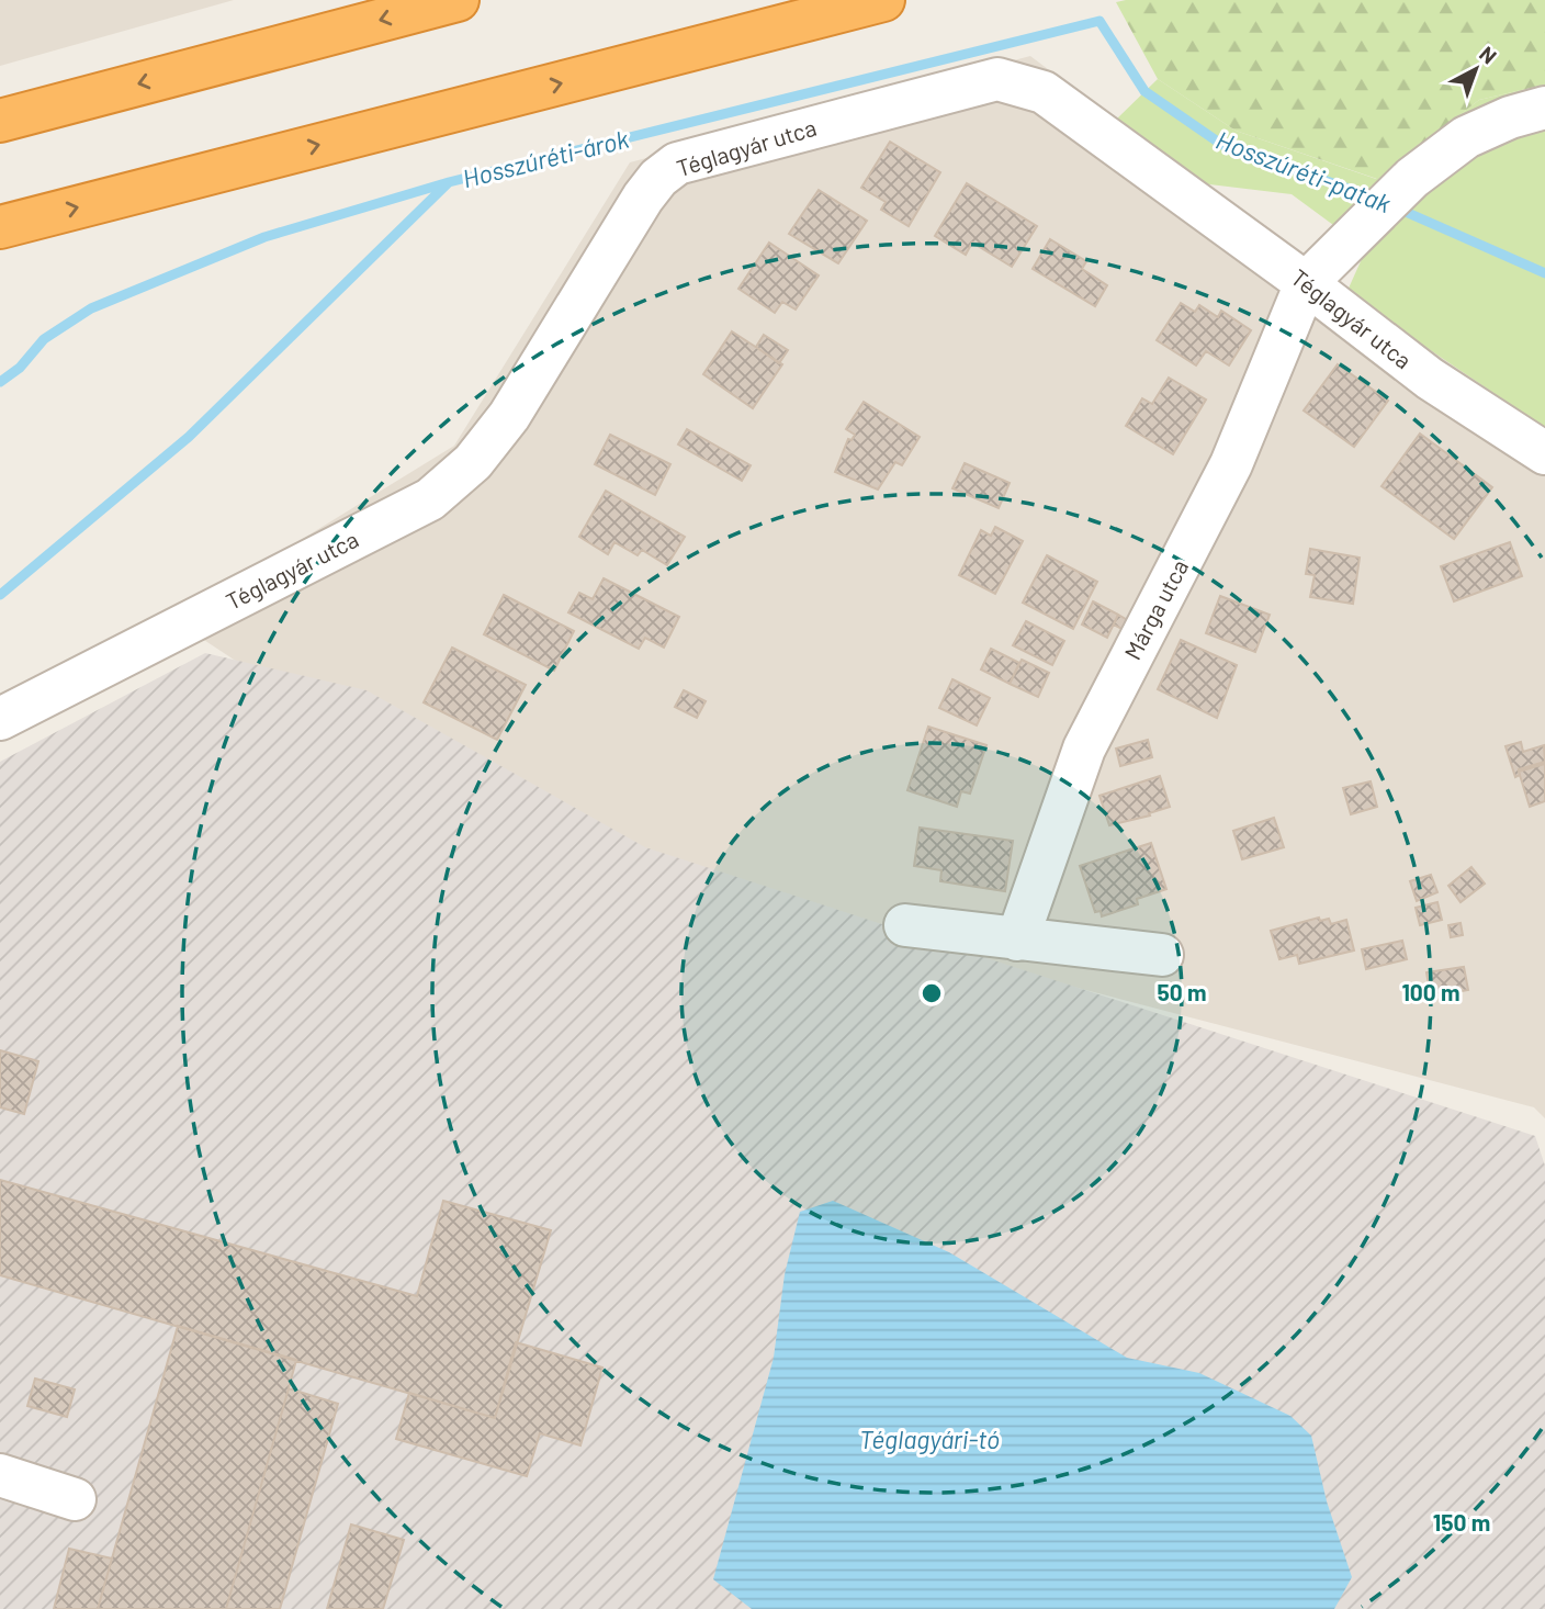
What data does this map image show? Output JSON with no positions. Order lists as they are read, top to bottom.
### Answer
{
  "streets": {
    "street": ["Téglagyár utca", "Márga utca"]
  },
  "crossings": [
    ["Téglagyár utca", "Márga utca"]
  ],
  "water": ["Hosszúréti-árok", "Hosszúréti-patak", "Téglagyári-tó"],
  "north": "top right",
  "rings": ["50 m", "100 m", "150 m"]
}
